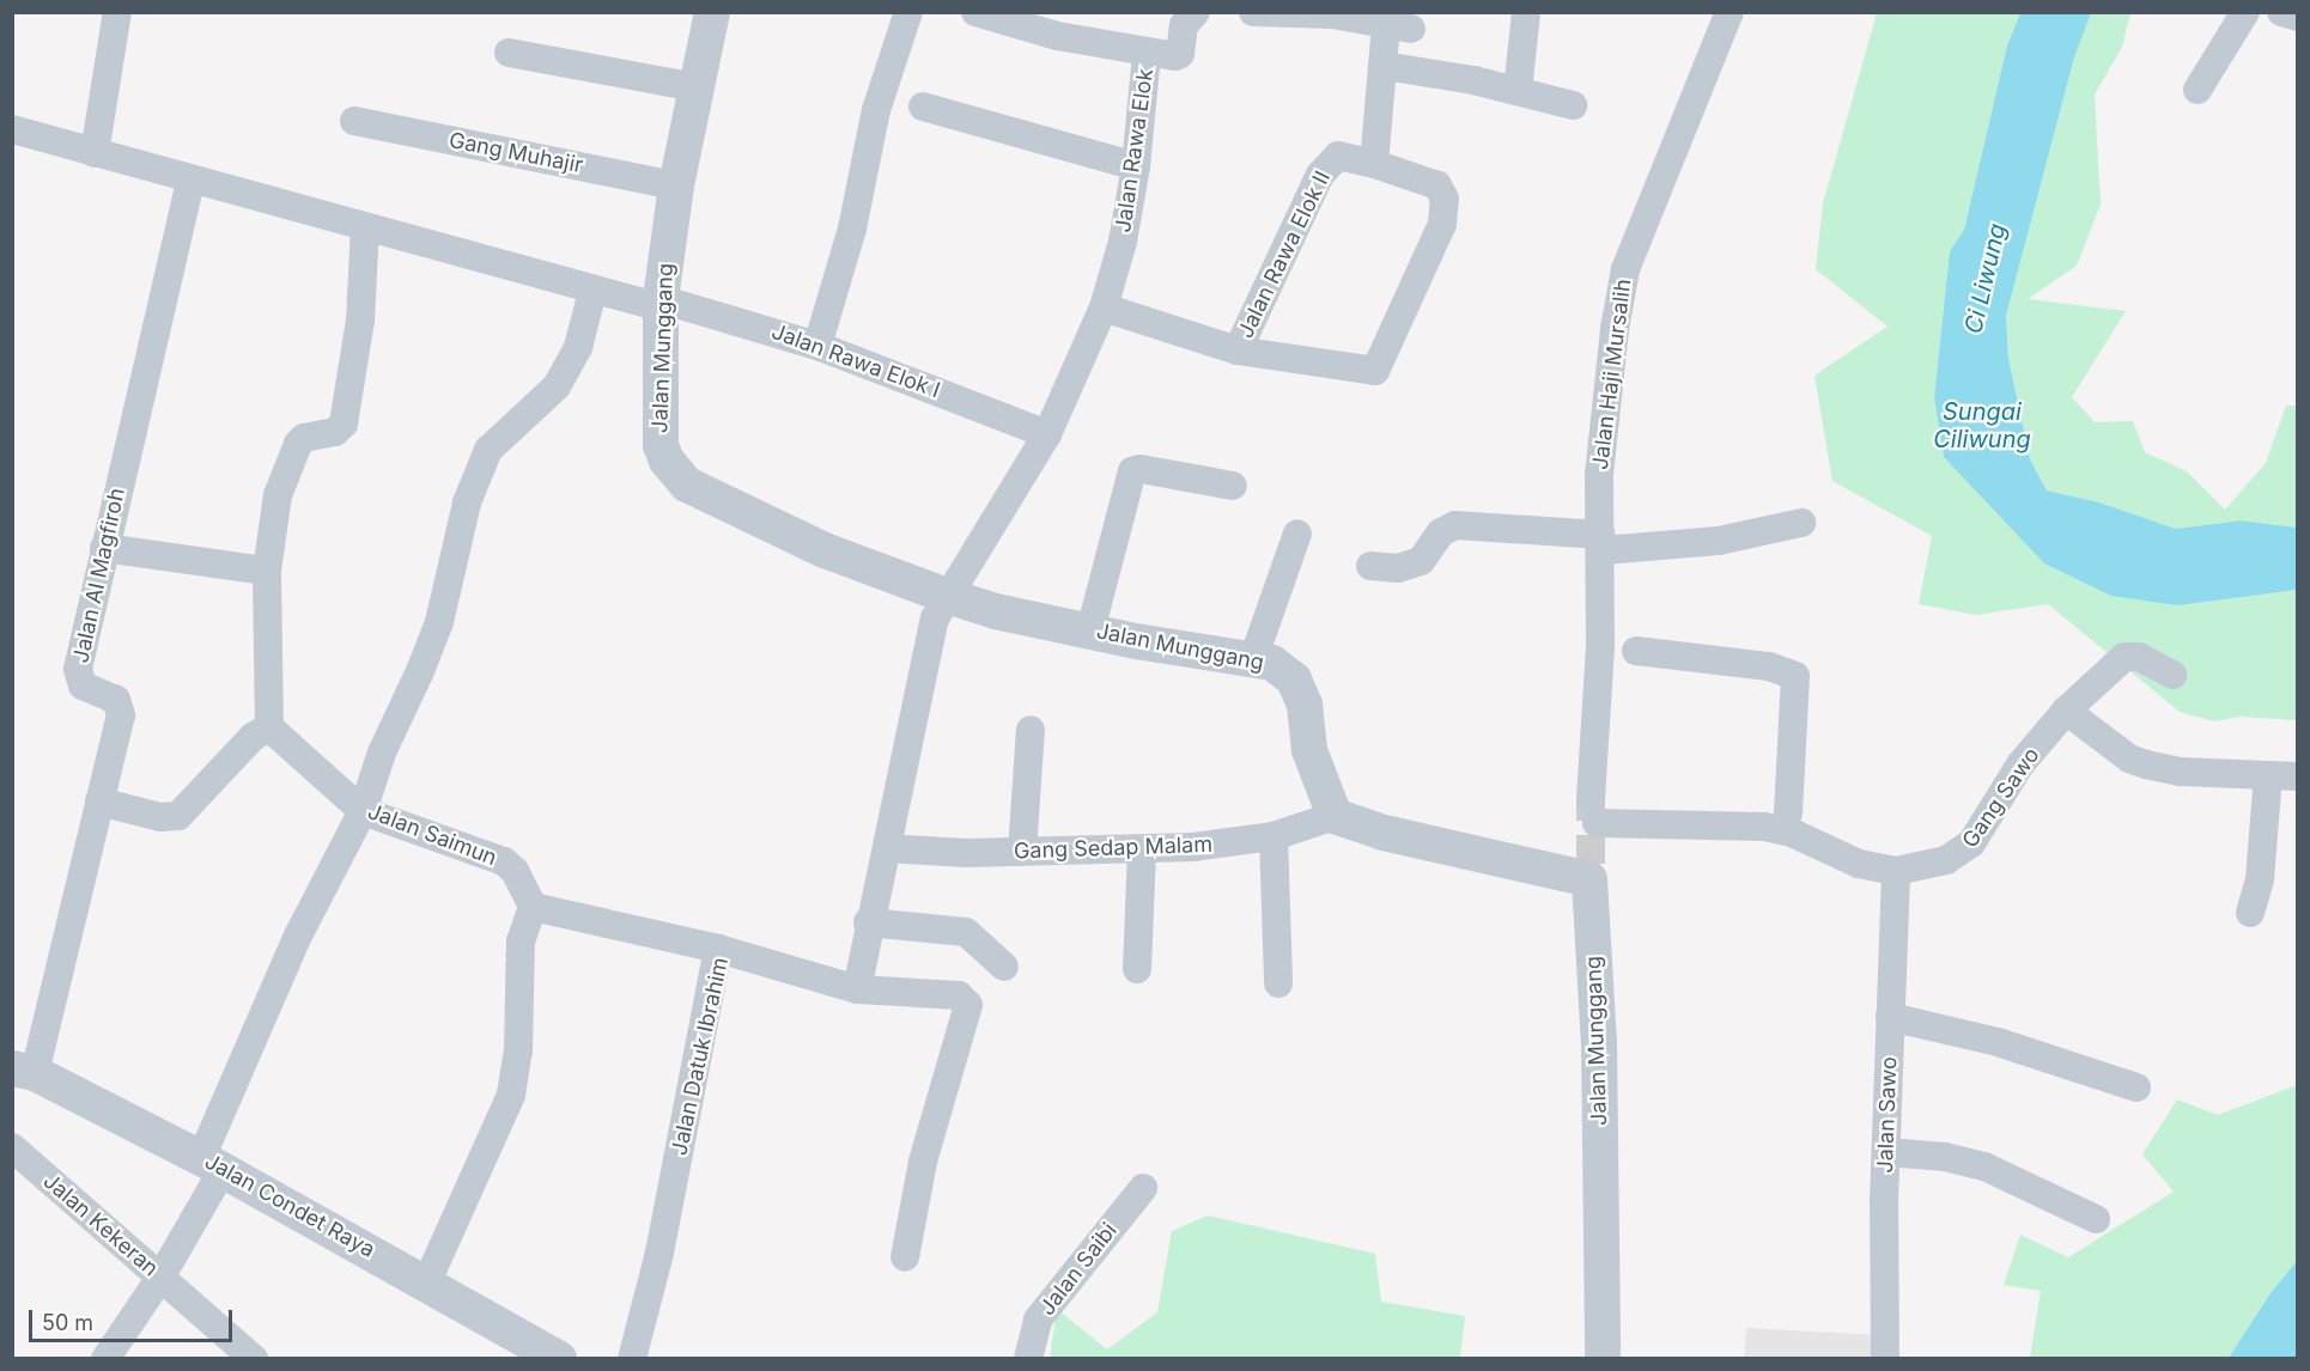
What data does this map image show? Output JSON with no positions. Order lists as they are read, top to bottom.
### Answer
{
  "streets": {
    "street": [
      "Jalan Rawa Elok",
      "Gang Muhajir",
      "Jalan Rawa Elok II",
      "Jalan Munggang",
      "Jalan Rawa Elok I",
      "Jalan Haji Mursalih",
      "Jalan Al Magfiroh",
      "Gang Sawo",
      "Jalan Saimun",
      "Gang Sedap Malam",
      "Jalan Datuk Ibrahim",
      "Jalan Sawo",
      "Jalan Condet Raya",
      "Jalan Kekeran",
      "Jalan Saibi"
    ]
  },
  "crossings": [
    ["Jalan Rawa Elok", "Jalan Rawa Elok II"],
    ["Jalan Rawa Elok", "Jalan Munggang"],
    ["Jalan Rawa Elok", "Jalan Rawa Elok I"],
    ["Gang Muhajir", "Jalan Munggang"],
    ["Jalan Munggang", "Jalan Rawa Elok I"],
    ["Jalan Munggang", "Gang Sedap Malam"],
    ["Jalan Haji Mursalih", "Gang Sawo"],
    ["Jalan Al Magfiroh", "Jalan Condet Raya"],
    ["Gang Sawo", "Jalan Sawo"]
  ],
  "water": ["Ci Liwung", "Sungai Ciliwung"],
  "scale_bar": "50 m"
}
